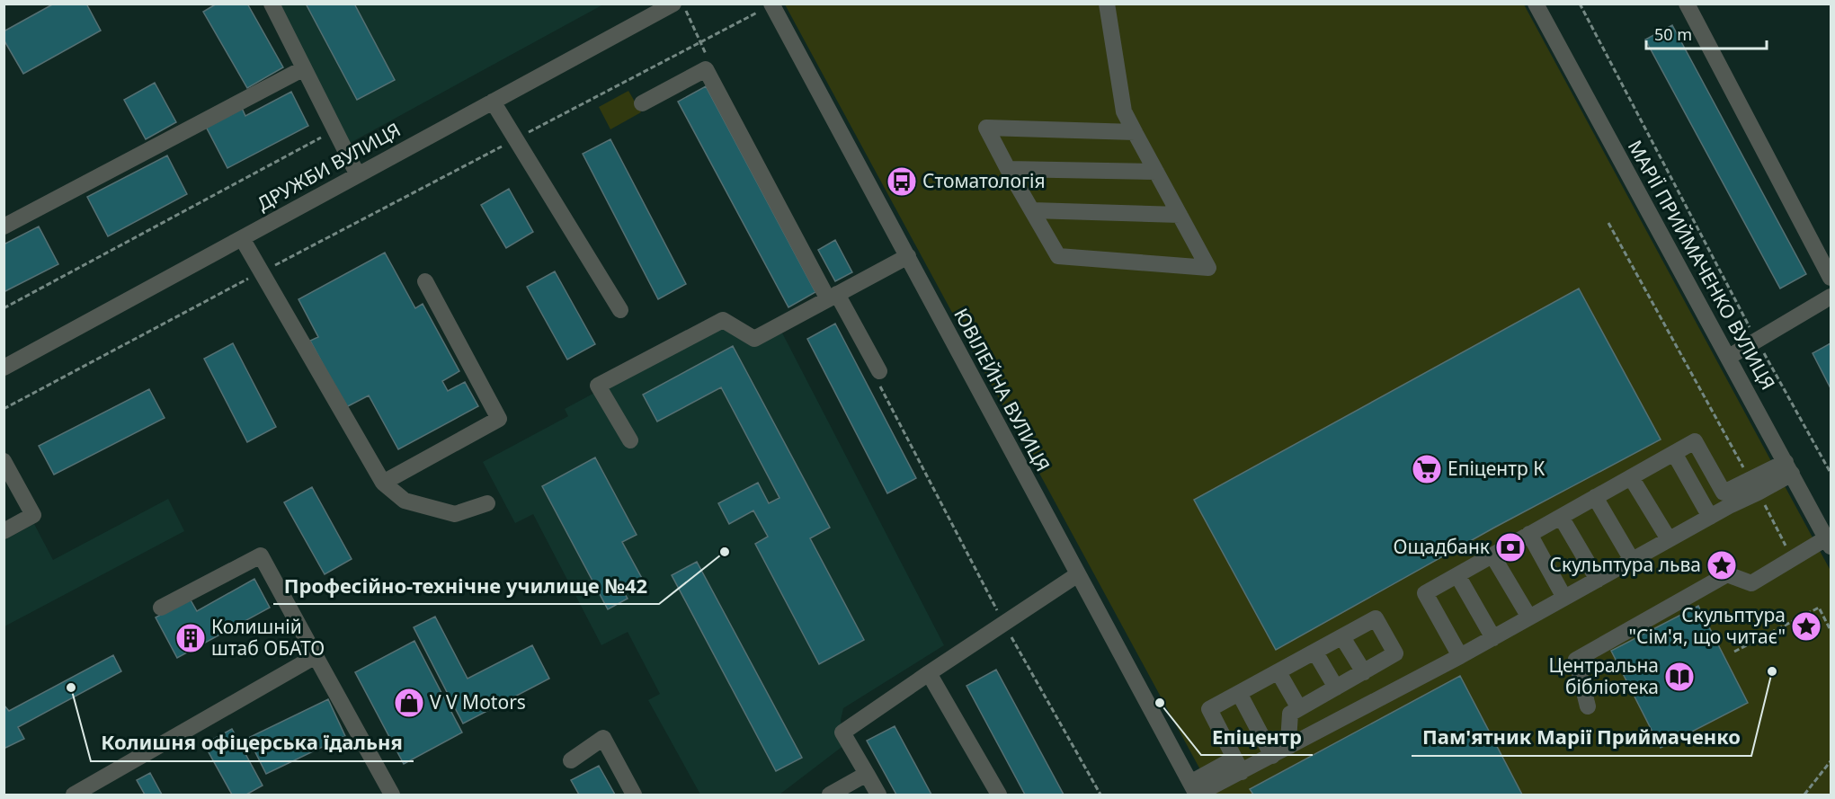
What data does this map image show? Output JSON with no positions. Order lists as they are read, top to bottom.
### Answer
{
  "streets": {
    "street": ["ДРУЖБИ ВУЛИЦЯ", "МАРІЇ ПРИЙМАЧЕНКО ВУЛИЦЯ", "ЮВІЛЕЙНА ВУЛИЦЯ"]
  },
  "places": {
    "bus stop": ["Стоматологія"],
    "supermarket": ["Епіцентр К"],
    "bank": ["Ощадбанк"],
    "other": [
      "Професійно-технічне училище №42",
      "Пам'ятник Марії Приймаченко",
      "Колишня офіцерська їдальня",
      "Епіцентр"
    ],
    "place": ["Скульптура льва", "Скульптура \"Сім'я, що читає\""],
    "building": ["Колишній штаб ОБАТО"],
    "library": ["Центральна бібліотека"],
    "shop": ["V V Motors"]
  },
  "scale_bar": "50 m"
}
